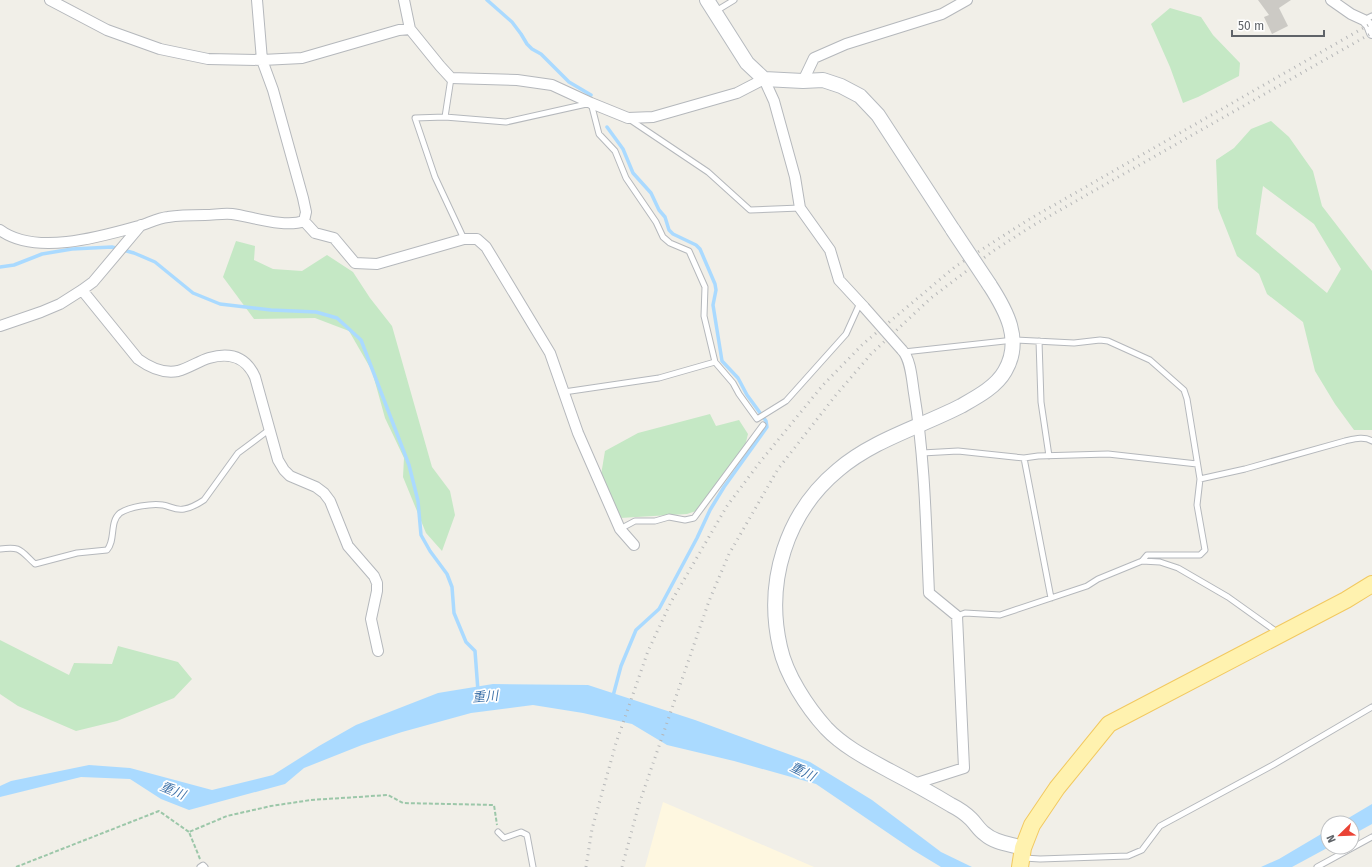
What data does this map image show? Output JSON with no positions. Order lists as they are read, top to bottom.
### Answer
{
  "water": ["重川"],
  "scale_bar": "50 m",
  "north": "bottom left"
}
